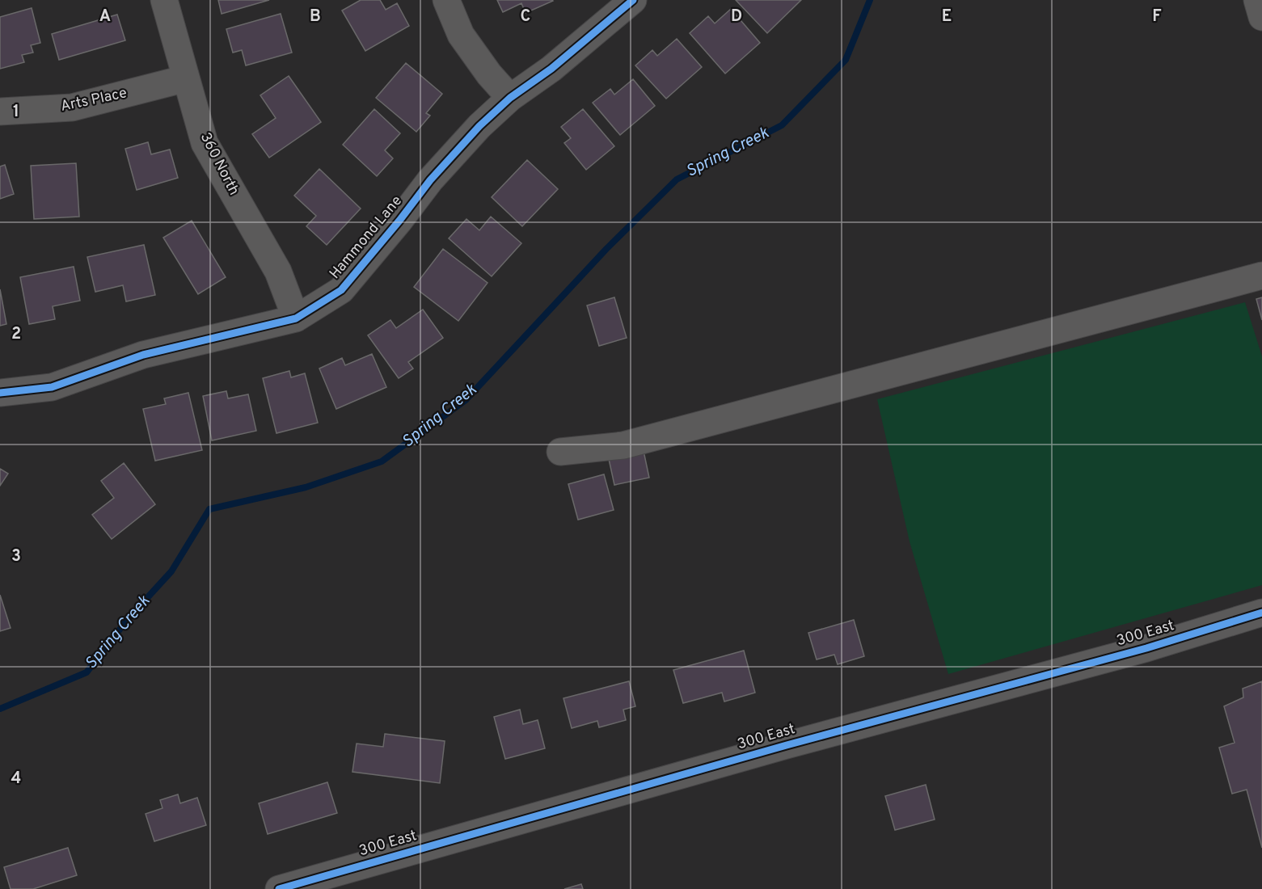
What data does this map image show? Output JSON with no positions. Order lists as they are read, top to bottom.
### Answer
{
  "streets": {
    "street": [
      "Arts Place",
      "360 North",
      "Hammond Lane",
      "300 East"
    ]
  },
  "crossings": [
    ["Arts Place", "360 North"],
    ["360 North", "Hammond Lane"]
  ],
  "water": ["Spring Creek"],
  "grid": {
    "columns": [
      "A",
      "B",
      "C",
      "D",
      "E",
      "F"
    ],
    "rows": [
      "1",
      "2",
      "3",
      "4"
    ]
  }
}
